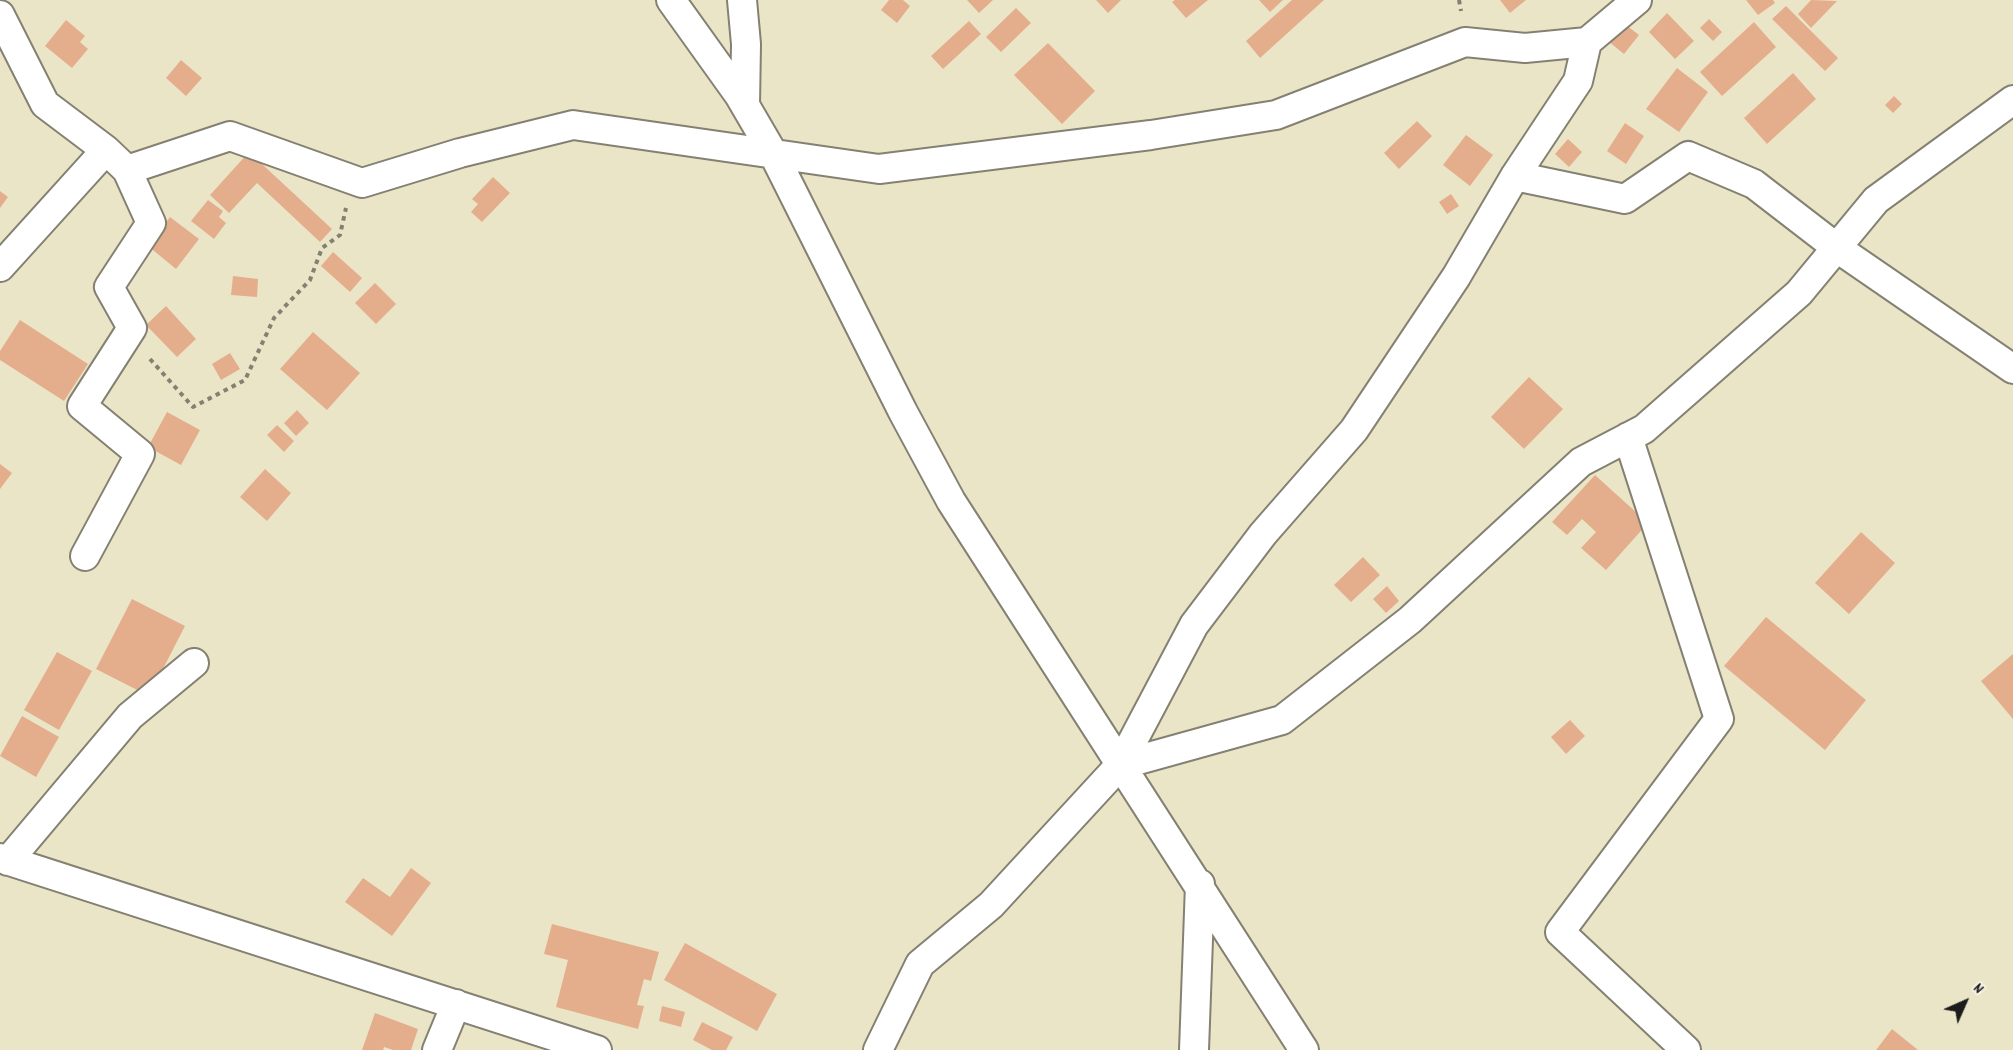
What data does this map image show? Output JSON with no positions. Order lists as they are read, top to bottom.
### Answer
{
  "north": "top right"
}
